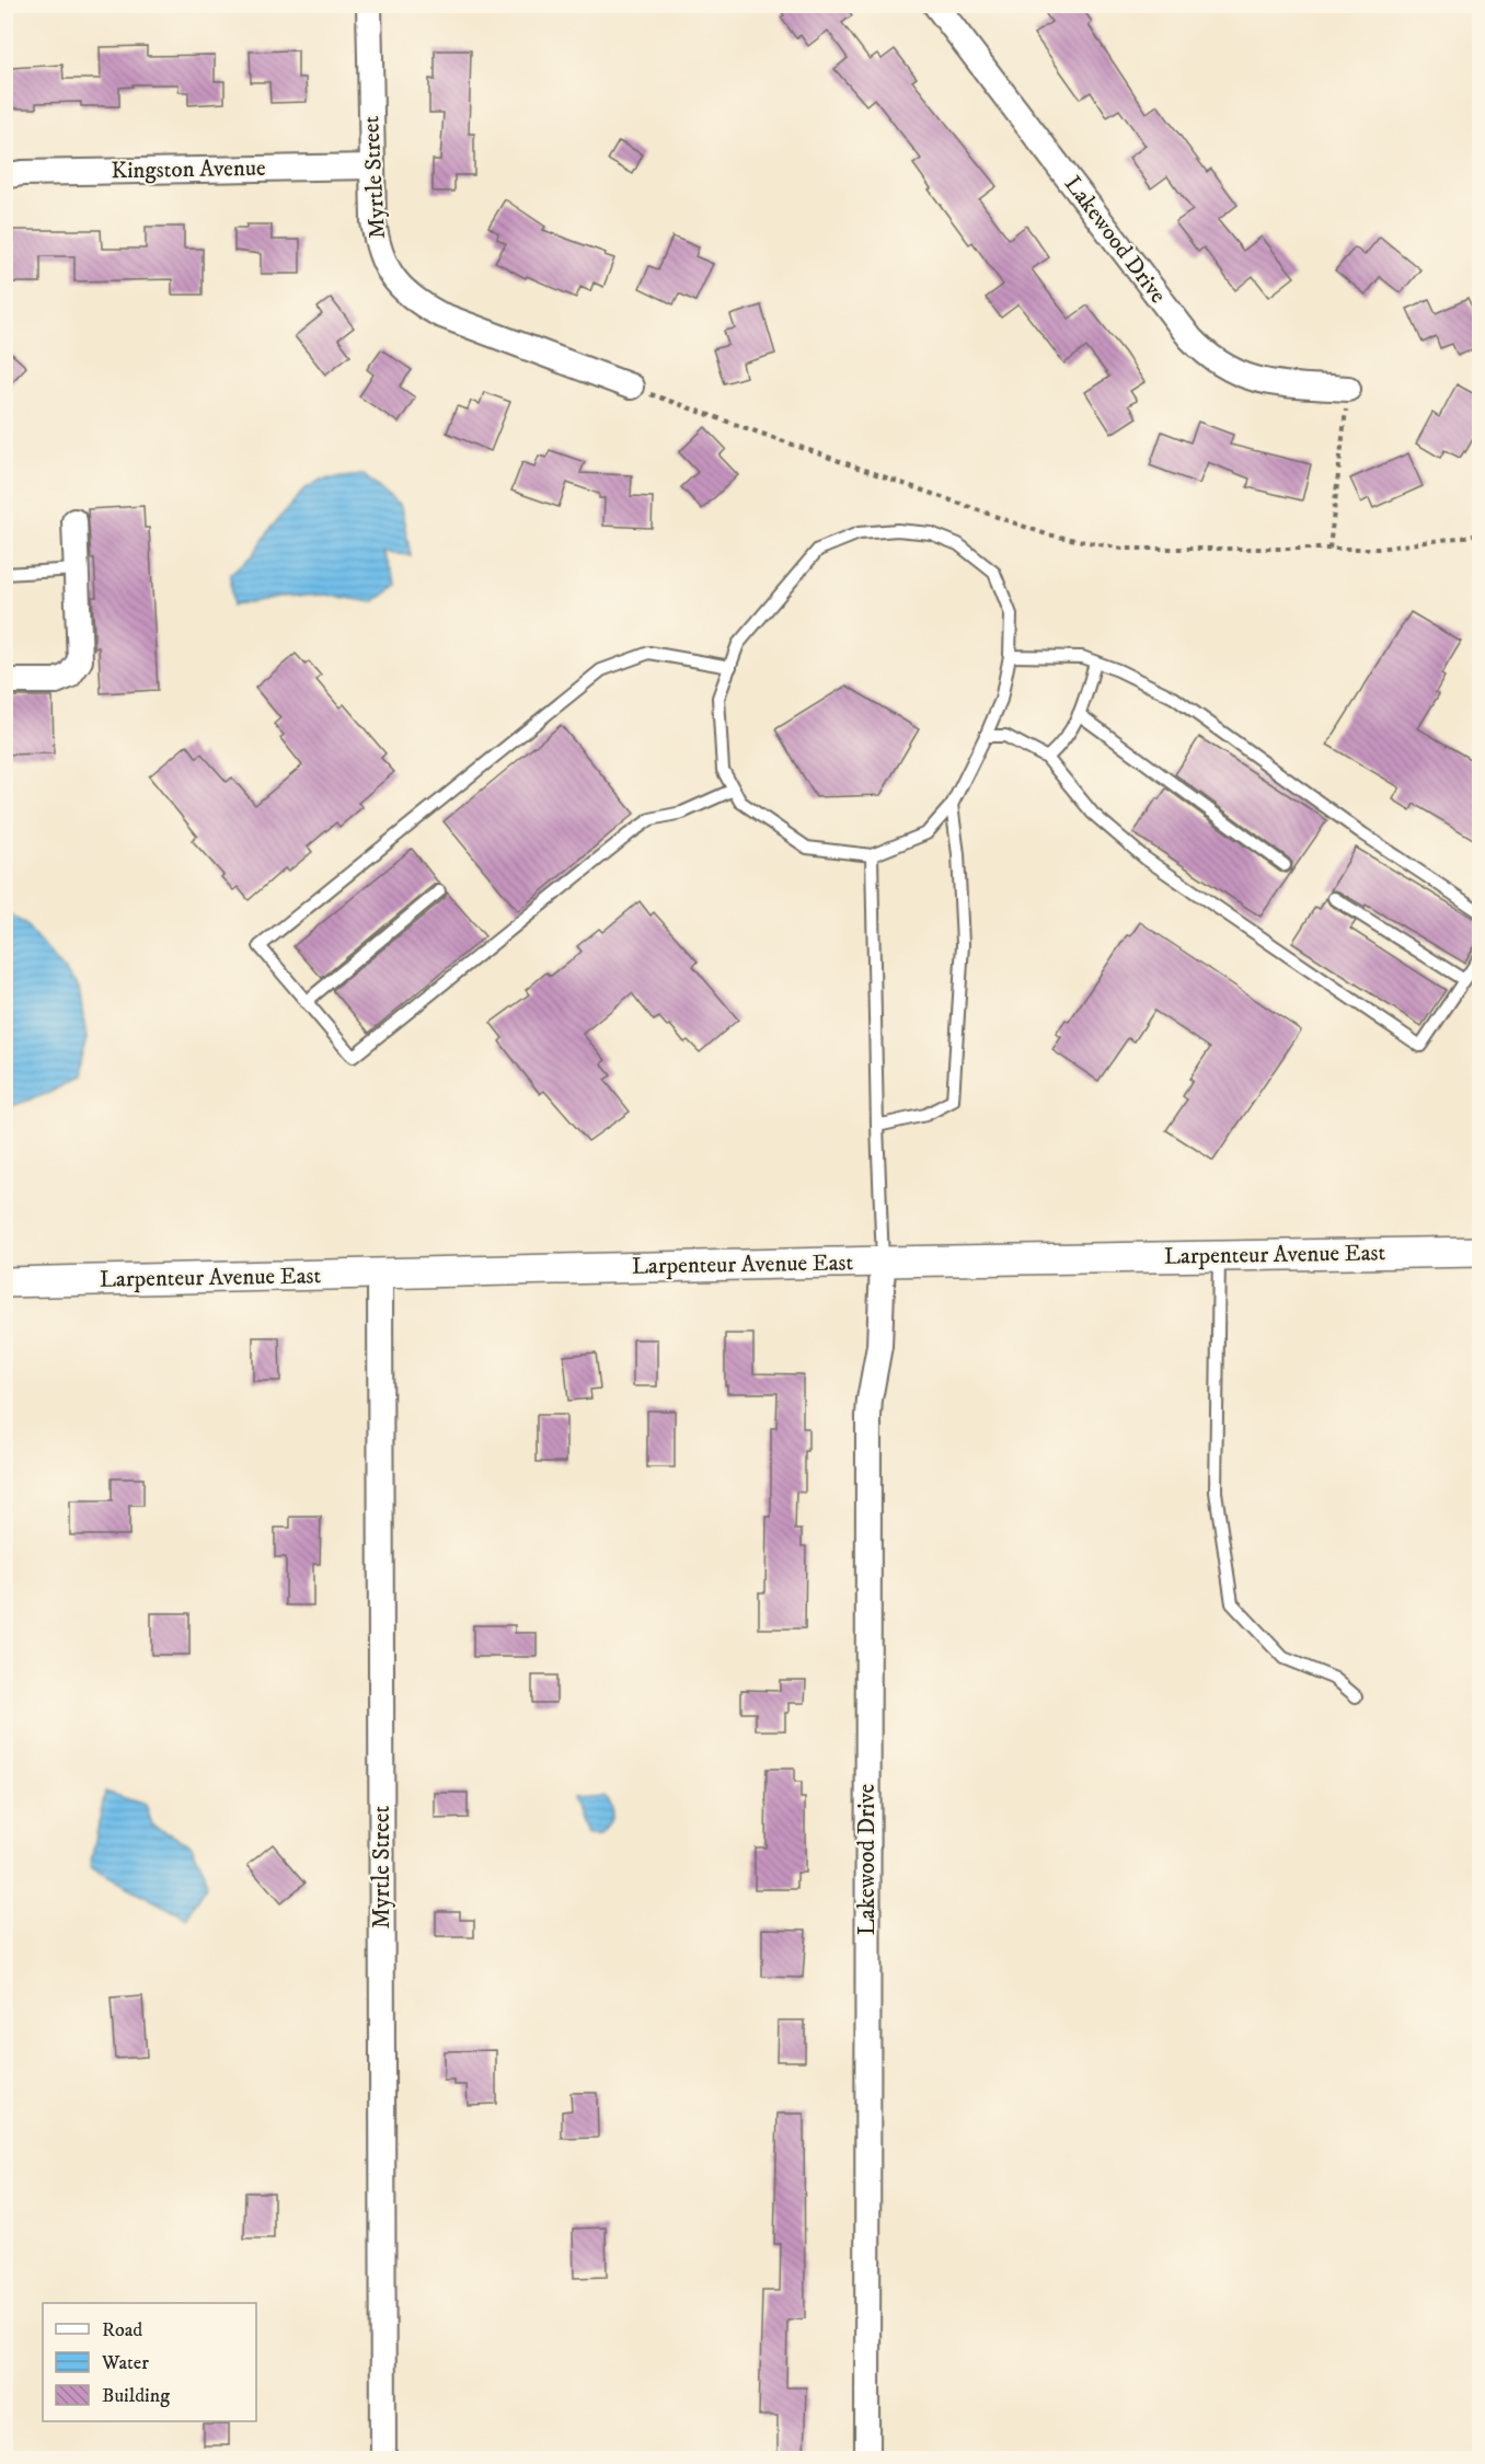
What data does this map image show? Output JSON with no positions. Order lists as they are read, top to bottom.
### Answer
{
  "streets": {
    "street": [
      "Kingston Avenue",
      "Myrtle Street",
      "Lakewood Drive",
      "Larpenteur Avenue East"
    ]
  },
  "crossings": [
    ["Kingston Avenue", "Myrtle Street"],
    ["Myrtle Street", "Larpenteur Avenue East"],
    ["Lakewood Drive", "Larpenteur Avenue East"]
  ],
  "legend": ["Road", "Water", "Building"]
}
